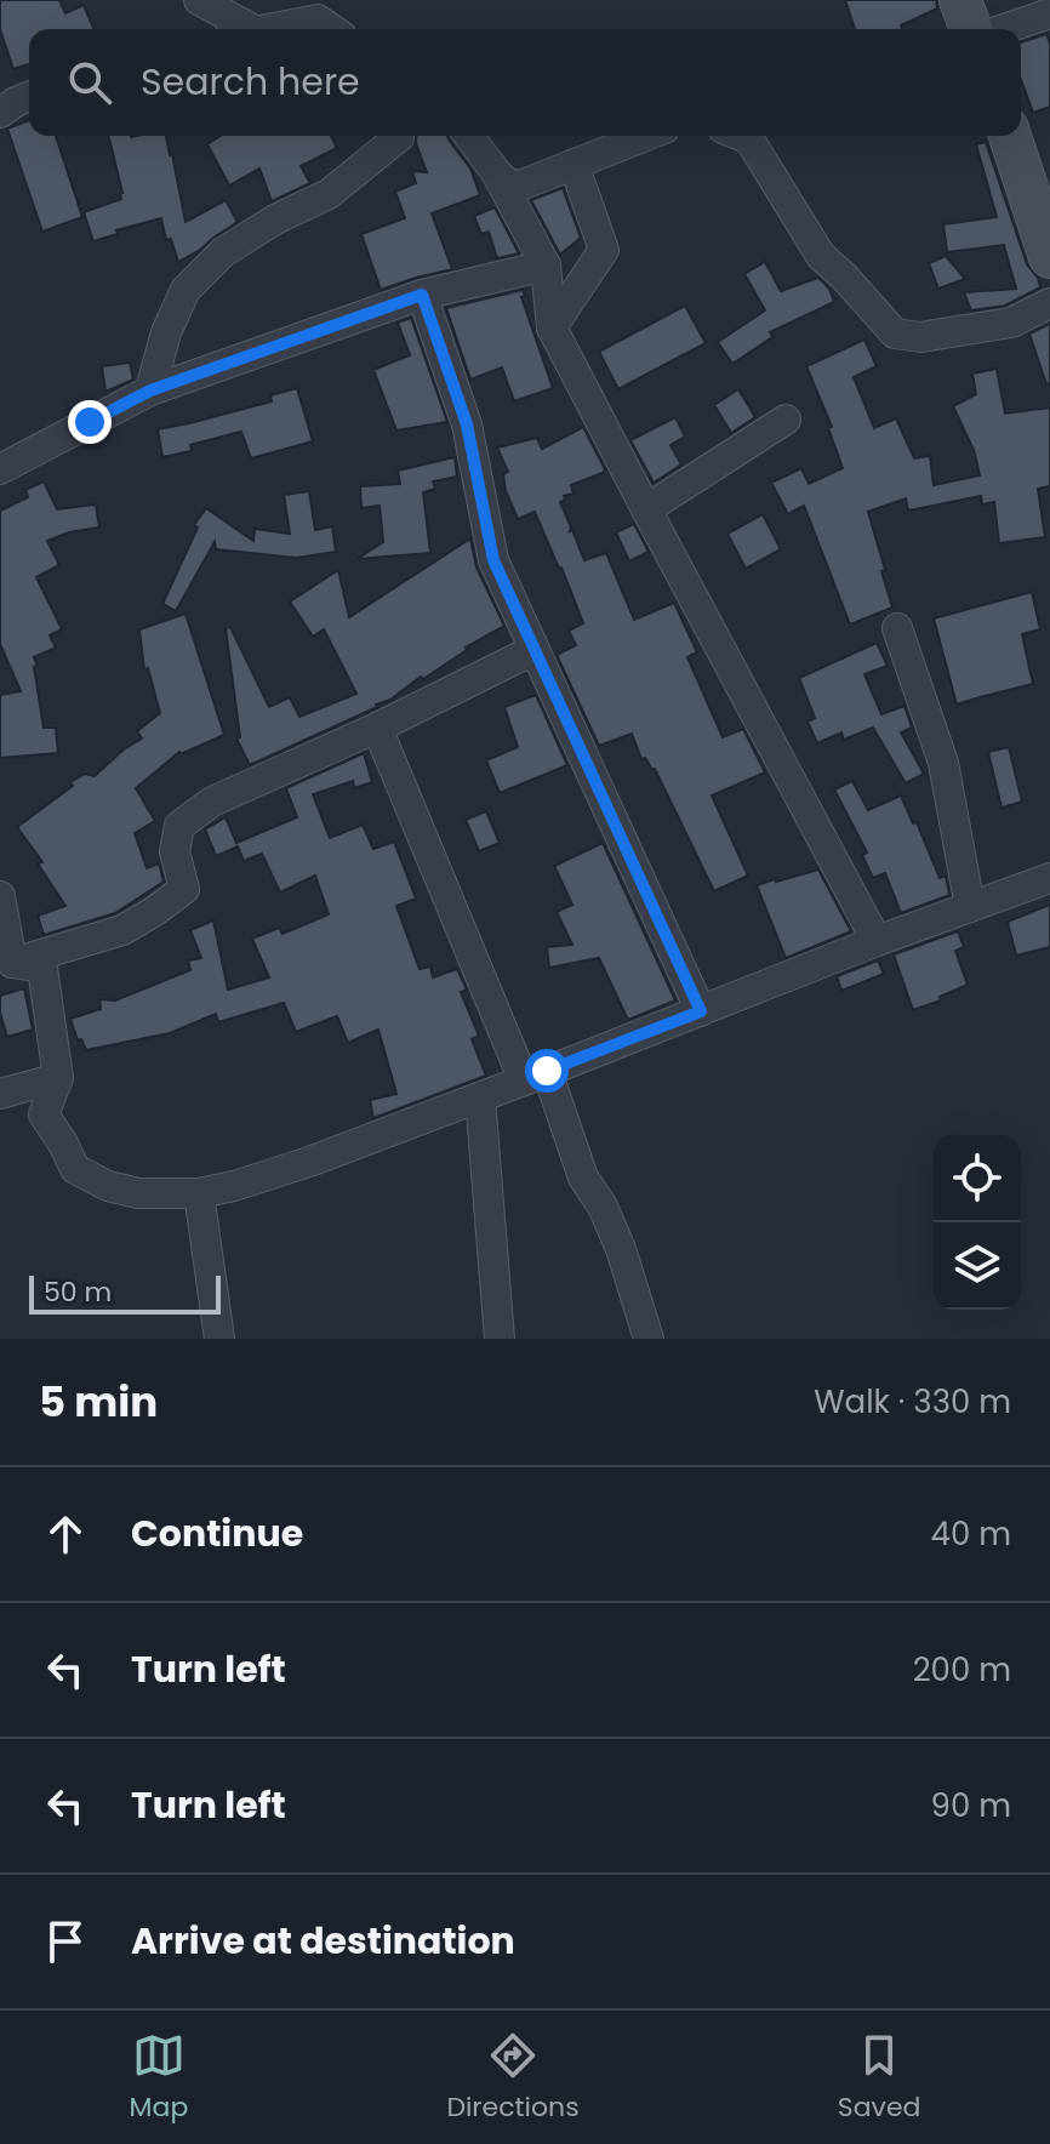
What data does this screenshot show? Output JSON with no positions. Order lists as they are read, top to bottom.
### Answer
{
  "scale_bar": "50 m",
  "page": {
    "search": "Search here",
    "scale": "50 m",
    "heading": ["5 min", "Walk · 330 m"],
    "list": [
      ["Continue", "40 m"],
      ["Turn left", "200 m"],
      ["Turn left", "90 m"],
      "Arrive at destination"
    ],
    "nav": ["Map", "Directions", "Saved"]
  }
}
